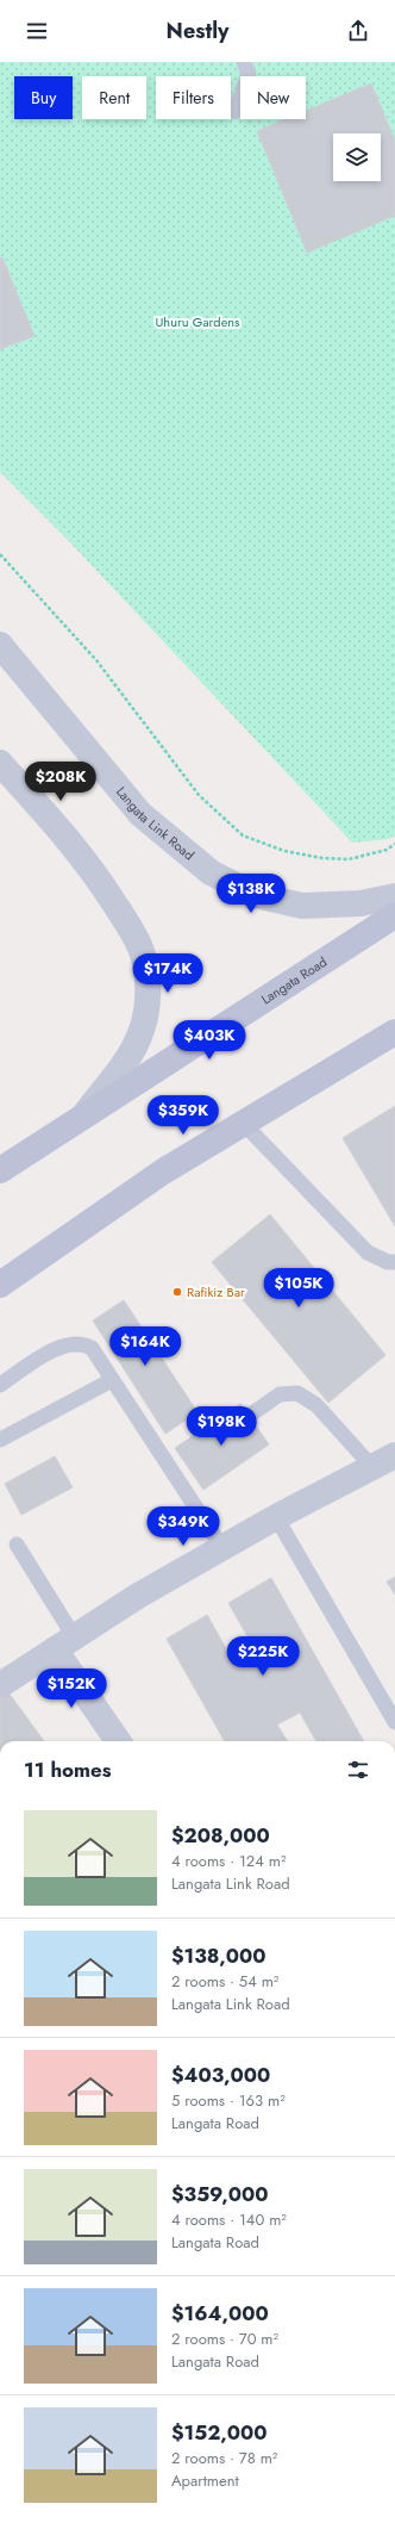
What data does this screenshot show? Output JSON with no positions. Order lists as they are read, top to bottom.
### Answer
{
  "streets": {
    "main road": ["Langata Road"],
    "street": ["Langata Link Road"]
  },
  "parks": ["Uhuru Gardens"],
  "places": ["Rafikiz Bar"],
  "page": {
    "header": "Nestly",
    "chip": [
      "Buy",
      "Rent",
      "Filters",
      "New"
    ],
    "price": [
      "$208K",
      "$138K",
      "$174K",
      "$403K",
      "$359K",
      "$105K",
      "$164K",
      "$198K",
      "$349K",
      "$225K",
      "$152K"
    ],
    "heading": "11 homes",
    "list": [
      {
        "name": "$208,000",
        "note": "4 rooms · 124 m² · Langata Link Road"
      },
      {
        "name": "$138,000",
        "note": "2 rooms · 54 m² · Langata Link Road"
      },
      {
        "name": "$403,000",
        "note": "5 rooms · 163 m² · Langata Road"
      },
      {
        "name": "$359,000",
        "note": "4 rooms · 140 m² · Langata Road"
      },
      {
        "name": "$164,000",
        "note": "2 rooms · 70 m² · Langata Road"
      },
      {
        "name": "$152,000",
        "note": "2 rooms · 78 m² · Apartment"
      }
    ]
  }
}
